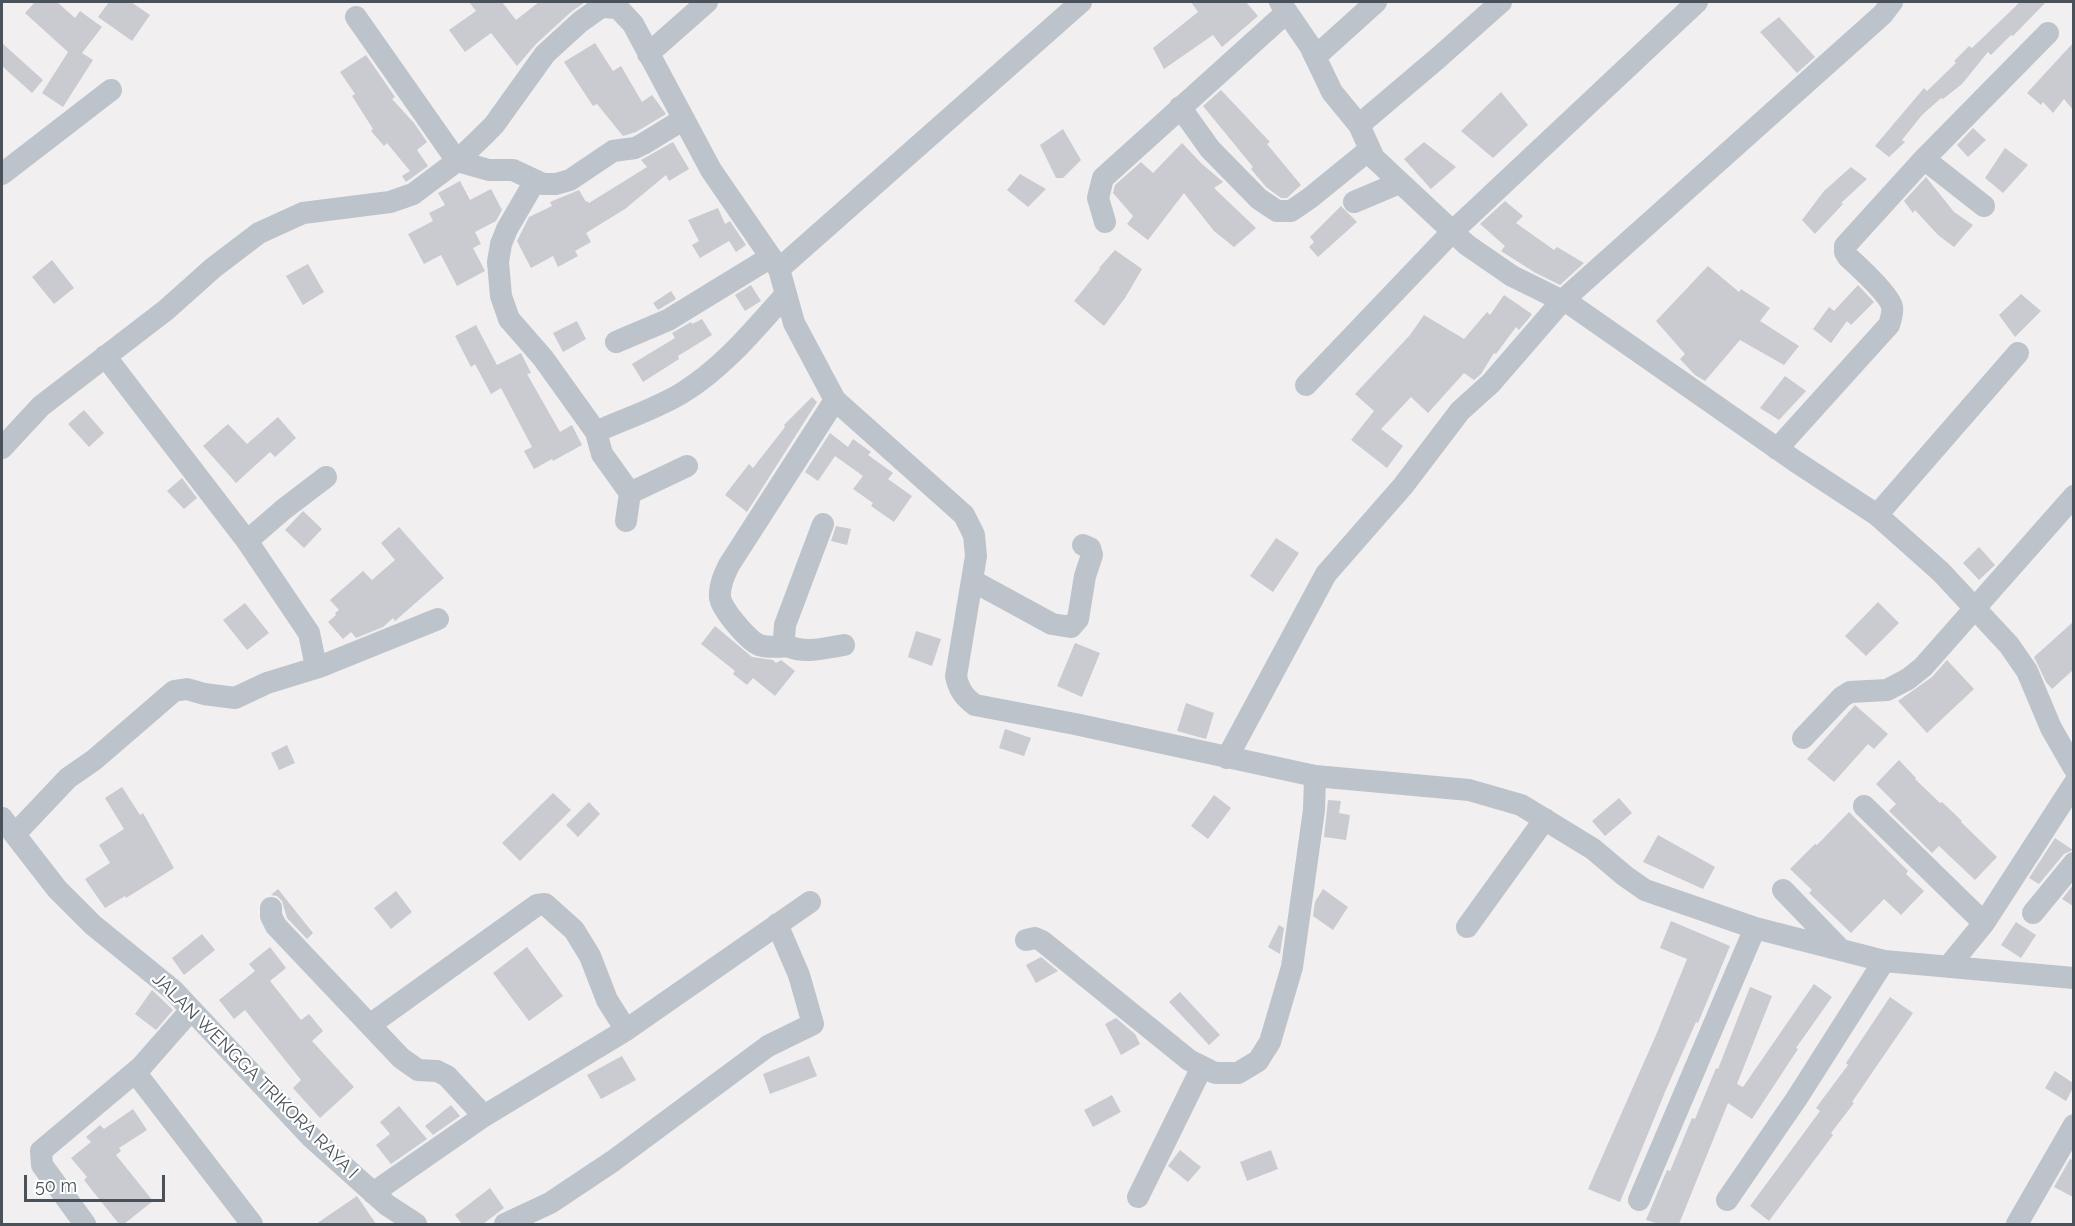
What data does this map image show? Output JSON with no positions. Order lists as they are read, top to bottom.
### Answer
{
  "streets": {
    "street": ["JALAN WENGGA TRIKORA RAYA I"]
  },
  "scale_bar": "50 m"
}
